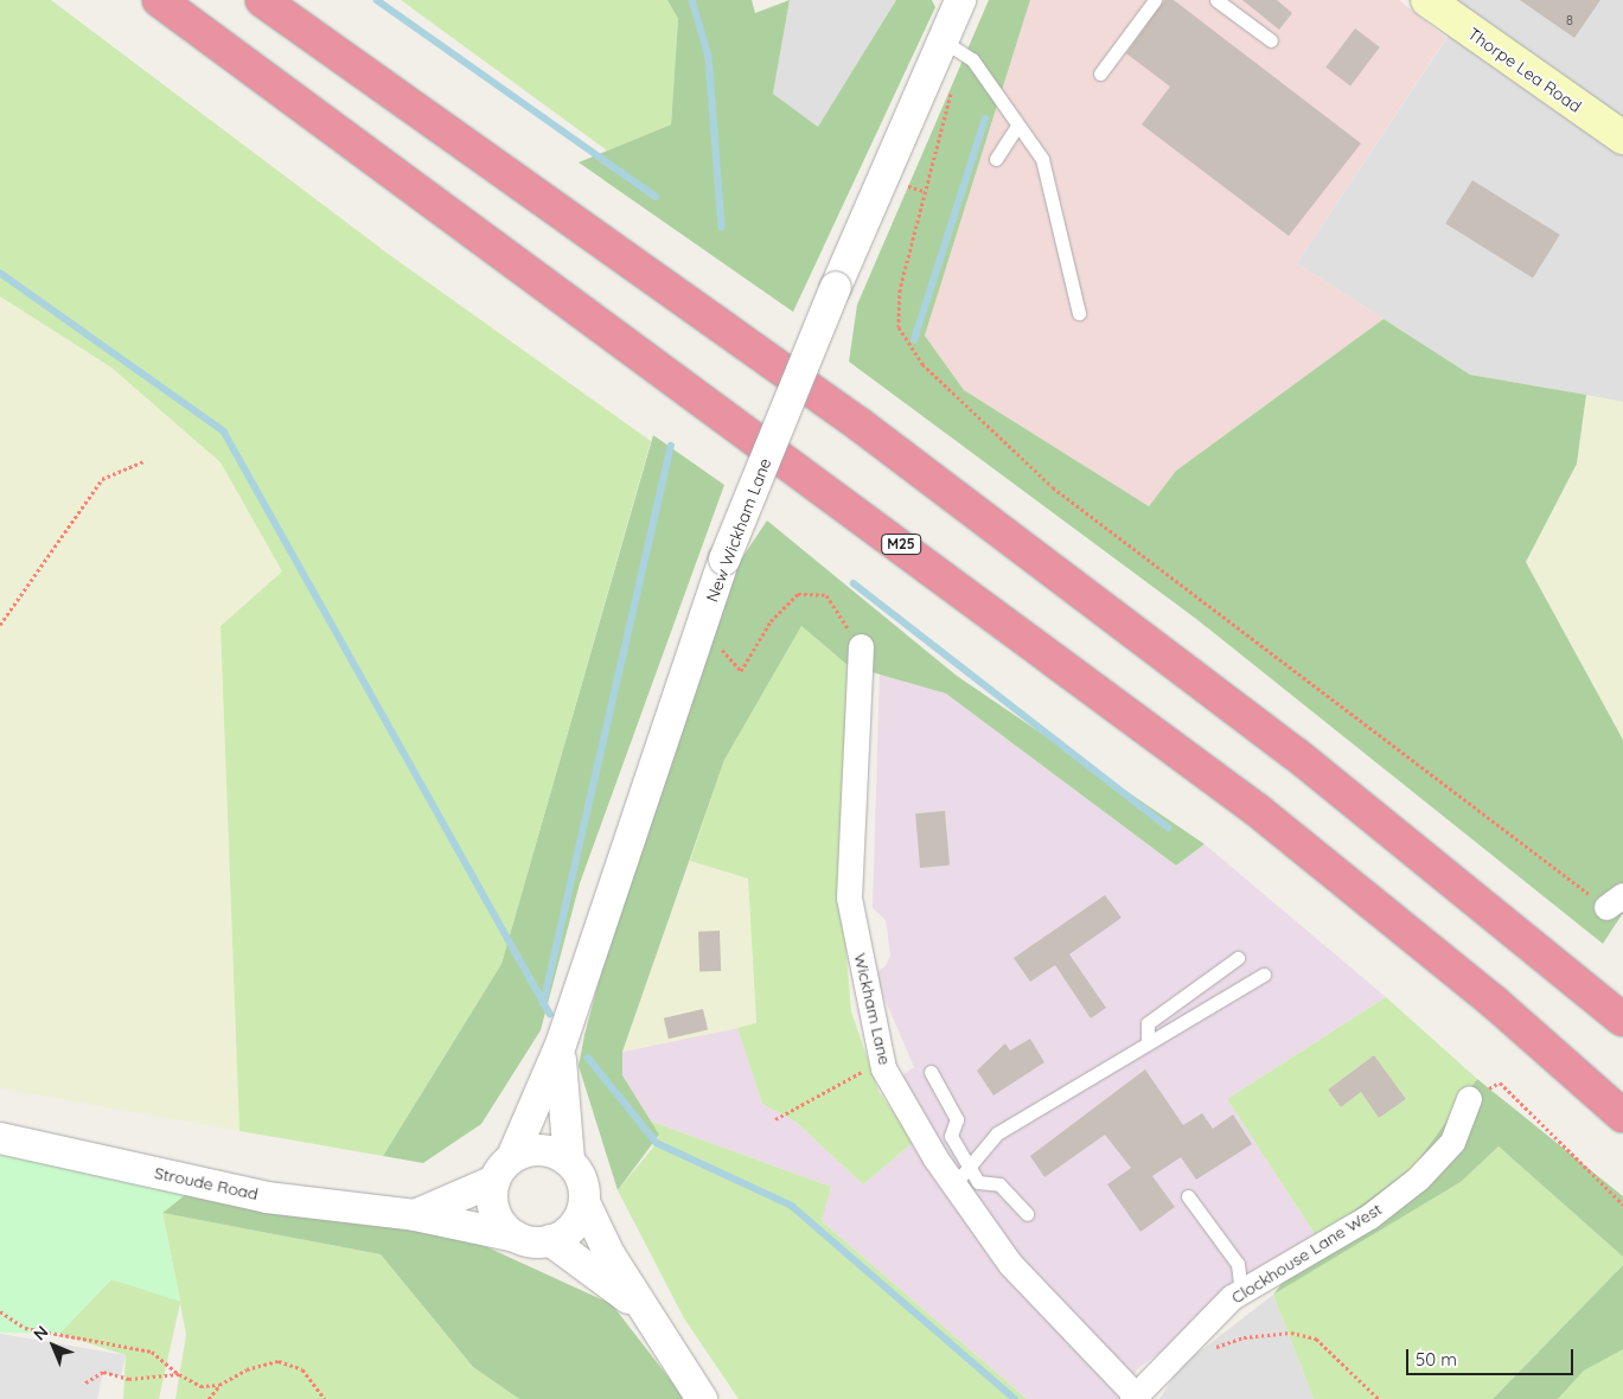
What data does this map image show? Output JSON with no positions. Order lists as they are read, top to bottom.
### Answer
{
  "streets": {
    "highway": ["M25"],
    "main road": ["Thorpe Lea Road"],
    "street": [
      "New Wickham Lane",
      "Wickham Lane",
      "Stroude Road",
      "Clockhouse Lane West"
    ]
  },
  "crossings": [
    ["New Wickham Lane", "Stroude Road"],
    ["Wickham Lane", "Clockhouse Lane West"]
  ],
  "house_numbers": ["8"],
  "scale_bar": "50 m",
  "north": "top left"
}
